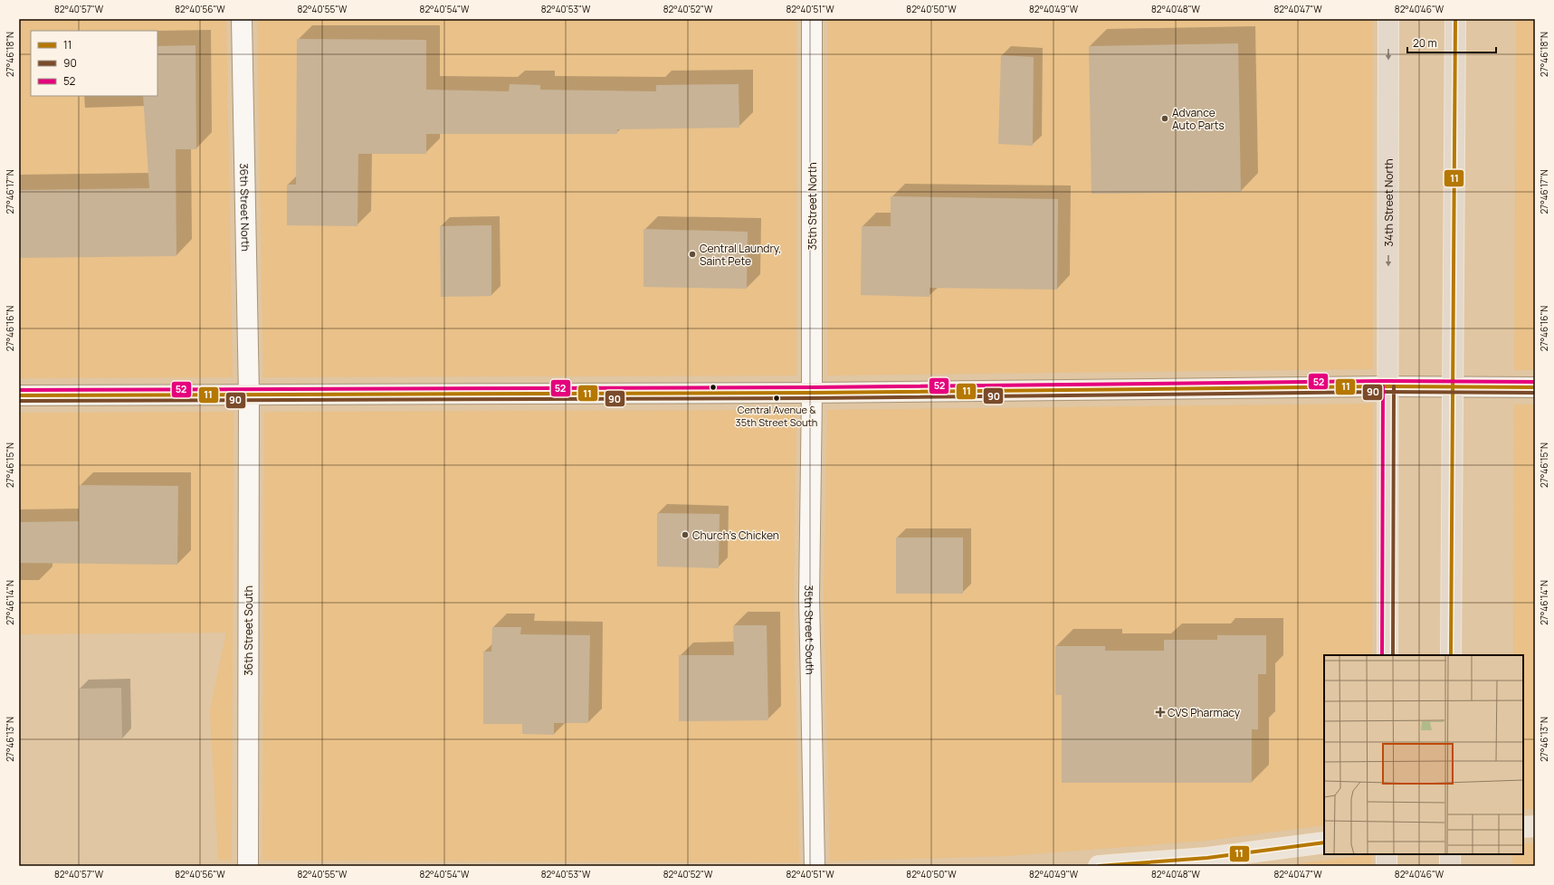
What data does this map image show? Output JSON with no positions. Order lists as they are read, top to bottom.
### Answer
{
  "streets": {
    "highway": ["34th Street North"],
    "street": [
      "35th Street North",
      "36th Street North",
      "35th Street South",
      "36th Street South"
    ]
  },
  "crossings": [
    ["35th Street North", "35th Street South"],
    ["36th Street North", "36th Street South"]
  ],
  "places": {
    "other": [
      "Advance Auto Parts",
      "Central Laundry, Saint Pete",
      "Central Avenue & 35th Street South",
      "Church's Chicken"
    ],
    "health": ["CVS Pharmacy"]
  },
  "lines": ["transit line 11", "transit line 52", "transit line 90"],
  "legend": ["11", "90", "52"],
  "scale_bar": "20 m",
  "coordinates": [
    "82°40'57\"W",
    "82°40'56\"W",
    "82°40'55\"W",
    "82°40'54\"W",
    "82°40'53\"W",
    "82°40'52\"W",
    "82°40'51\"W",
    "82°40'50\"W",
    "82°40'49\"W",
    "82°40'48\"W",
    "82°40'47\"W",
    "82°40'46\"W",
    "27°46'18\"N",
    "27°46'17\"N",
    "27°46'16\"N",
    "27°46'15\"N",
    "27°46'14\"N",
    "27°46'13\"N"
  ]
}
